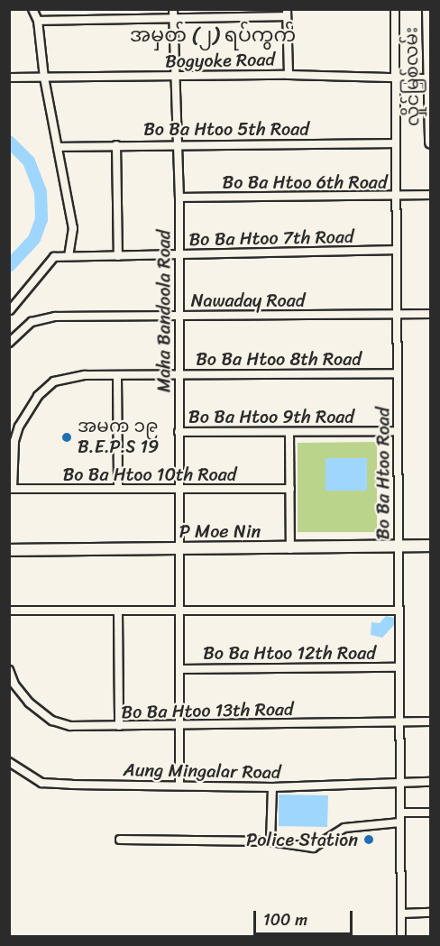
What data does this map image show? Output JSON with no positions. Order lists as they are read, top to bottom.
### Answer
{
  "streets": {
    "street": [
      "Bogyoke Road",
      "လှိုင်မြစ်လမ်း",
      "Bo Ba Htoo 5th Road",
      "Bo Ba Htoo 6th Road",
      "Bo Ba Htoo 7th Road",
      "Nawaday Road",
      "Maha Bandoola Road",
      "Bo Ba Htoo 8th Road",
      "Bo Ba Htoo 9th Road",
      "Bo Ba Htoo Road",
      "Bo Ba Htoo 10th Road",
      "P Moe Nin",
      "Bo Ba Htoo 12th Road",
      "Bo Ba Htoo 13th Road",
      "Aung Mingalar Road"
    ]
  },
  "crossings": [
    ["Bogyoke Road", "လှိုင်မြစ်လမ်း"],
    ["Bogyoke Road", "Maha Bandoola Road"],
    ["Bogyoke Road", "Bo Ba Htoo Road"],
    ["Bo Ba Htoo 5th Road", "Maha Bandoola Road"],
    ["Bo Ba Htoo 5th Road", "Bo Ba Htoo Road"],
    ["Bo Ba Htoo 6th Road", "Maha Bandoola Road"],
    ["Bo Ba Htoo 6th Road", "Bo Ba Htoo Road"],
    ["Bo Ba Htoo 7th Road", "Maha Bandoola Road"],
    ["Bo Ba Htoo 7th Road", "Bo Ba Htoo Road"],
    ["Nawaday Road", "Maha Bandoola Road"],
    ["Nawaday Road", "Bo Ba Htoo Road"],
    ["Maha Bandoola Road", "Bo Ba Htoo 8th Road"],
    ["Maha Bandoola Road", "Bo Ba Htoo 9th Road"],
    ["Maha Bandoola Road", "Bo Ba Htoo 10th Road"],
    ["Maha Bandoola Road", "P Moe Nin"],
    ["Maha Bandoola Road", "Bo Ba Htoo 12th Road"],
    ["Maha Bandoola Road", "Bo Ba Htoo 13th Road"],
    ["Maha Bandoola Road", "Aung Mingalar Road"],
    ["Bo Ba Htoo 8th Road", "Bo Ba Htoo Road"],
    ["Bo Ba Htoo 8th Road", "Bo Ba Htoo 10th Road"],
    ["Bo Ba Htoo 9th Road", "Bo Ba Htoo Road"],
    ["Bo Ba Htoo Road", "P Moe Nin"],
    ["Bo Ba Htoo Road", "Bo Ba Htoo 12th Road"],
    ["Bo Ba Htoo Road", "Bo Ba Htoo 13th Road"],
    ["Bo Ba Htoo Road", "Aung Mingalar Road"]
  ],
  "districts": ["အမှတ် (၂) ရပ်ကွက်"],
  "places": ["အမက ၁၉ B.E.P.S 19", "Police Station"],
  "scale_bar": "100 m"
}
